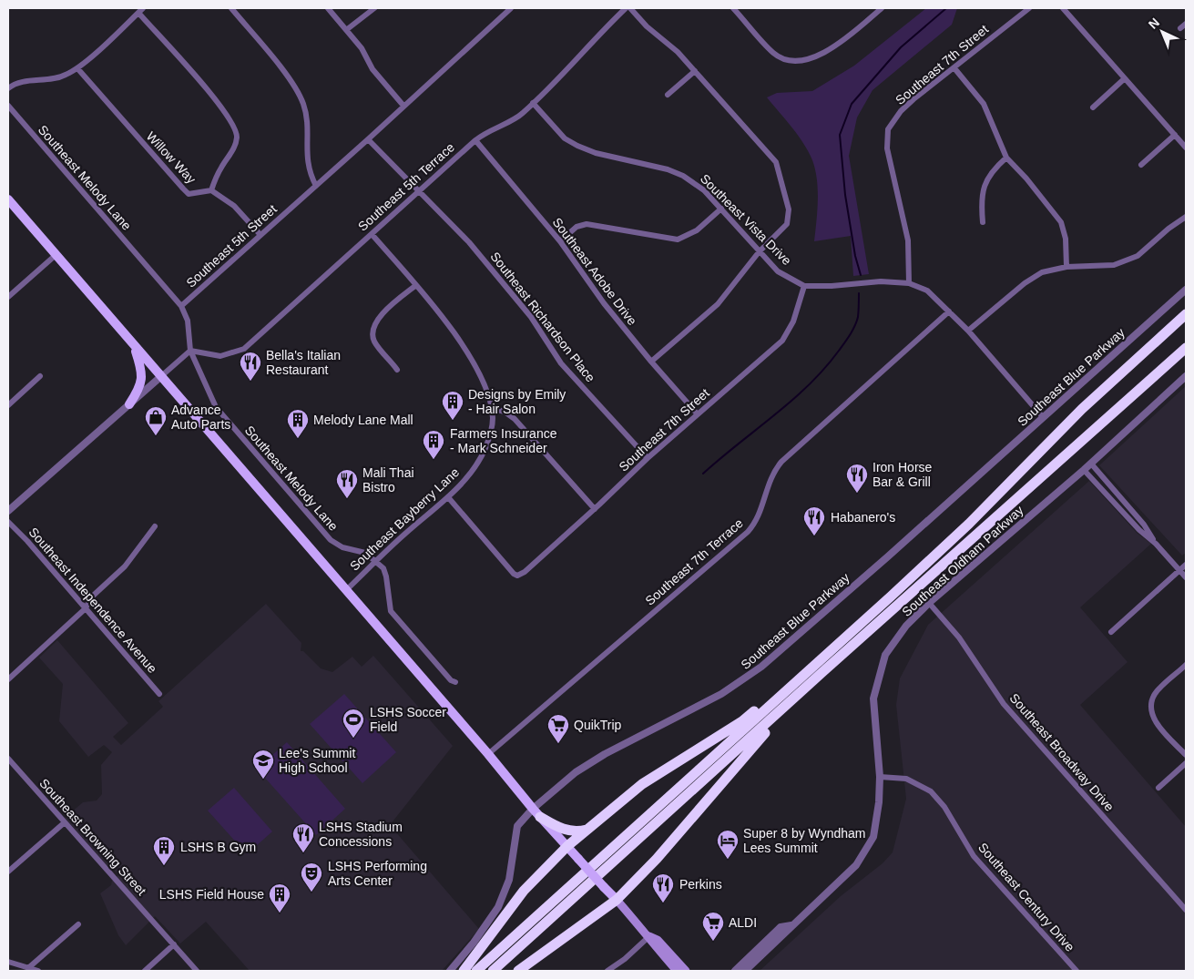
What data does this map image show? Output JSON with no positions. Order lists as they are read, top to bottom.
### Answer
{
  "streets": {
    "street": [
      "Southeast 7th Street",
      "Willow Way",
      "Southeast Melody Lane",
      "Southeast 5th Terrace",
      "Southeast Vista Drive",
      "Southeast 5th Street",
      "Southeast Adobe Drive",
      "Southeast Richardson Place",
      "Southeast Blue Parkway",
      "Southeast Bayberry Lane",
      "Southeast Oldham Parkway",
      "Southeast 7th Terrace",
      "Southeast Independence Avenue",
      "Southeast Broadway Drive",
      "Southeast Browning Street",
      "Southeast Century Drive"
    ]
  },
  "crossings": [
    ["Southeast 7th Street", "Southeast Vista Drive"],
    ["Southeast 7th Street", "Southeast Adobe Drive"],
    ["Southeast 7th Street", "Southeast Richardson Place"],
    ["Southeast 7th Street", "Southeast Bayberry Lane"],
    ["Willow Way", "Southeast 5th Street"],
    ["Southeast Melody Lane", "Southeast 5th Terrace"],
    ["Southeast Melody Lane", "Southeast 5th Street"],
    ["Southeast Melody Lane", "Southeast Bayberry Lane"],
    ["Southeast 5th Terrace", "Southeast Vista Drive"],
    ["Southeast 5th Terrace", "Southeast Adobe Drive"],
    ["Southeast 5th Terrace", "Southeast Richardson Place"],
    ["Southeast 5th Terrace", "Southeast Bayberry Lane"],
    ["Southeast Vista Drive", "Southeast Blue Parkway"],
    ["Southeast Vista Drive", "Southeast 7th Terrace"],
    ["Southeast 5th Street", "Southeast Richardson Place"],
    ["Southeast Oldham Parkway", "Southeast Broadway Drive"],
    ["Southeast Oldham Parkway", "Southeast Century Drive"]
  ],
  "places": {
    "restaurant": [
      "Bella's Italian Restaurant",
      "Iron Horse Bar & Grill",
      "Mali Thai Bistro",
      "Habanero's",
      "LSHS Stadium Concessions",
      "Perkins"
    ],
    "building": [
      "Designs by Emily - Hair Salon",
      "Melody Lane Mall",
      "Farmers Insurance - Mark Schneider",
      "LSHS B Gym",
      "LSHS Field House"
    ],
    "shop": ["Advance Auto Parts"],
    "sports": ["LSHS Soccer Field"],
    "supermarket": ["QuikTrip", "ALDI"],
    "school or university": ["Lee's Summit High School"],
    "hotel": ["Super 8 by Wyndham Lees Summit"],
    "theatre": ["LSHS Performing Arts Center"]
  },
  "north": "top left"
}
